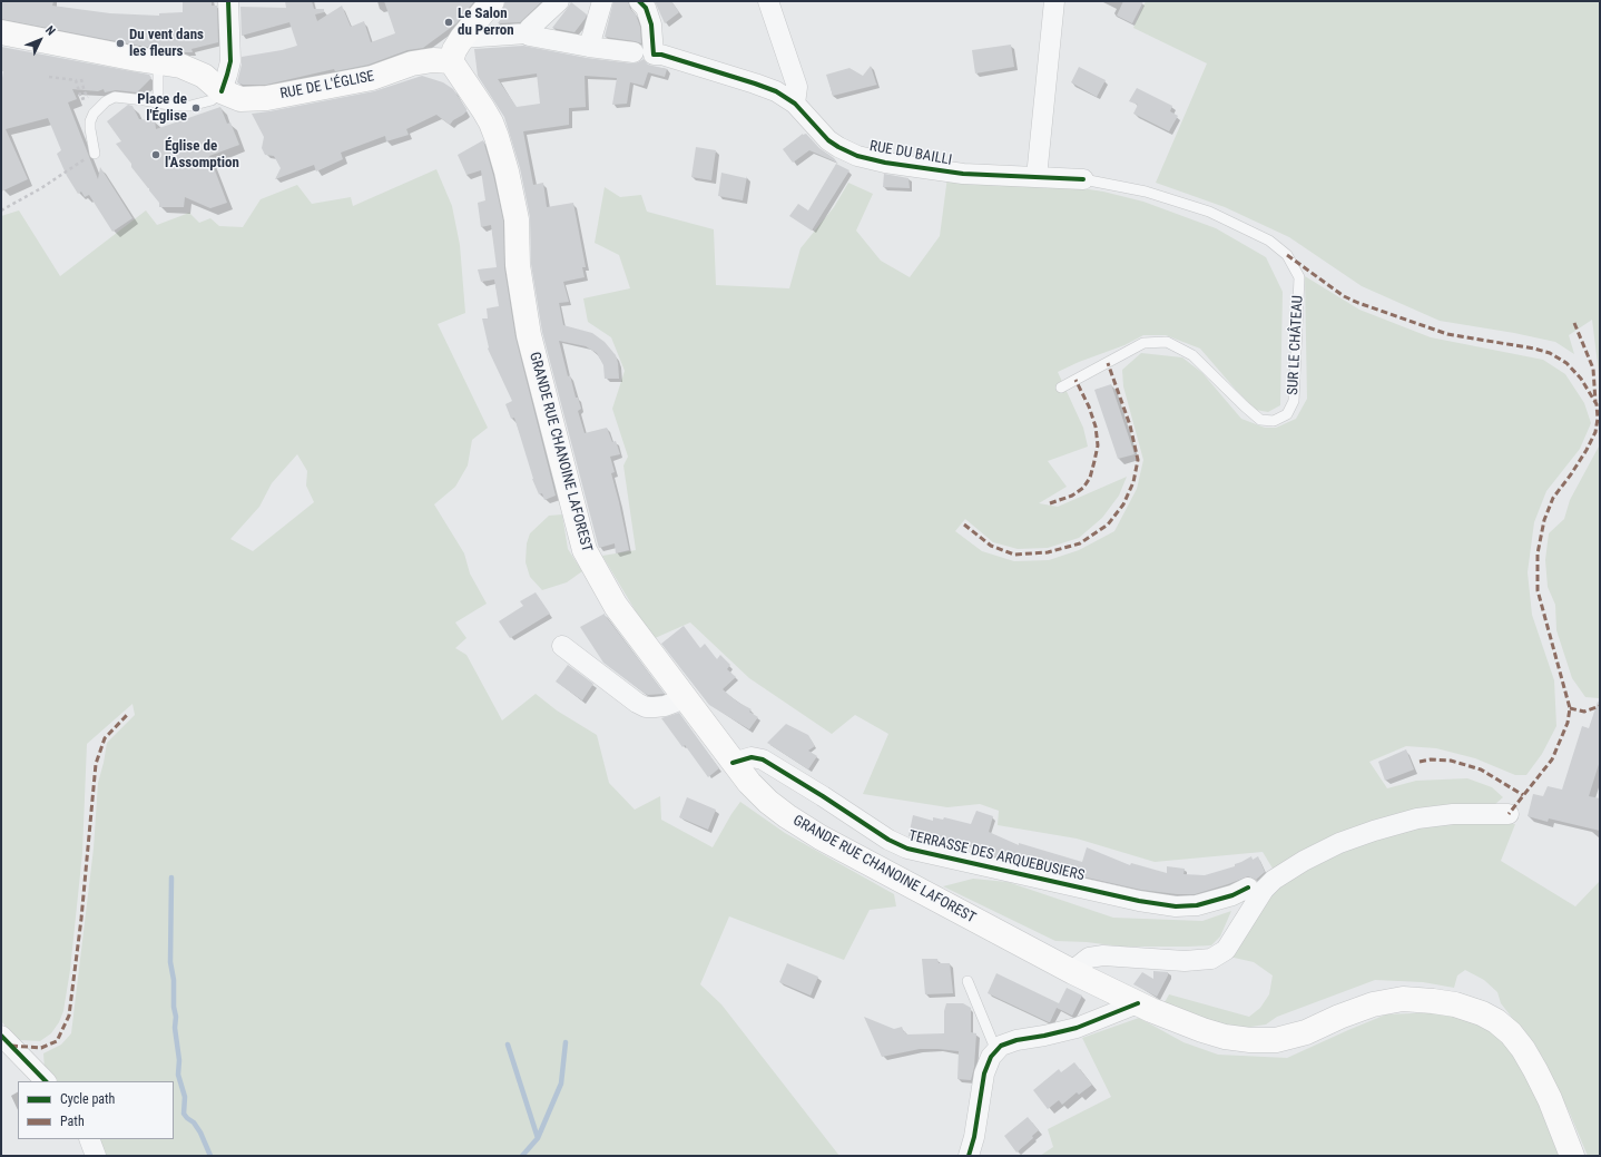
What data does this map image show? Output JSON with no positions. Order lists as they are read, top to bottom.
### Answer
{
  "streets": {
    "main road": ["RUE DE L'ÉGLISE", "GRANDE RUE CHANOINE LAFOREST"],
    "street": ["RUE DU BAILLI", "TERRASSE DES ARQUEBUSIERS"],
    "lane": ["SUR LE CHÂTEAU"]
  },
  "crossings": [
    ["RUE DE L'ÉGLISE", "GRANDE RUE CHANOINE LAFOREST"],
    ["RUE DU BAILLI", "SUR LE CHÂTEAU"],
    ["GRANDE RUE CHANOINE LAFOREST", "TERRASSE DES ARQUEBUSIERS"]
  ],
  "places": [
    "Le Salon du Perron",
    "Du vent dans les fleurs",
    "Place de l'Église",
    "Église de l'Assomption"
  ],
  "legend": ["Cycle path", "Path"],
  "north": "top right"
}
